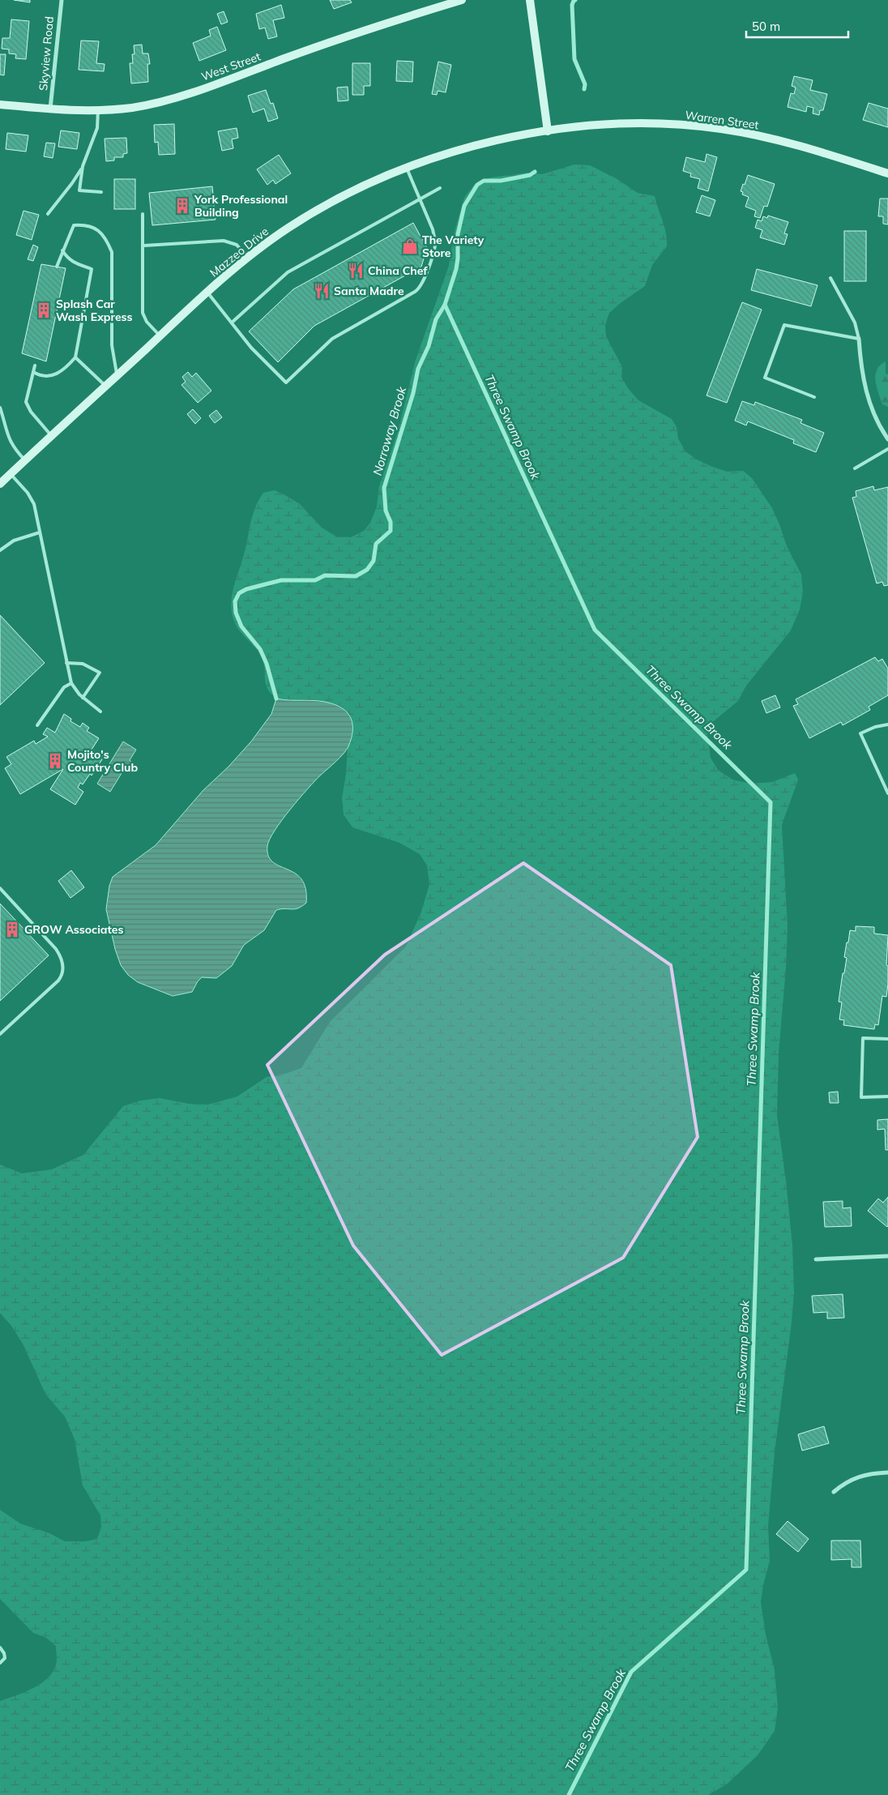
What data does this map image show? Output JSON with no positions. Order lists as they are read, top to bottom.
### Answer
{
  "streets": {
    "main road": ["West Street", "Warren Street", "Mazzeo Drive"],
    "street": ["Skyview Road"]
  },
  "crossings": [
    ["Skyview Road", "West Street"],
    ["Warren Street", "Mazzeo Drive"]
  ],
  "water": ["Three Swamp Brook", "Norroway Brook"],
  "places": {
    "building": [
      "York Professional Building",
      "Splash Car Wash Express",
      "Mojito's Country Club",
      "GROW Associates"
    ],
    "shop": ["The Variety Store"],
    "restaurant": ["China Chef", "Santa Madre"]
  },
  "scale_bar": "50 m"
}
